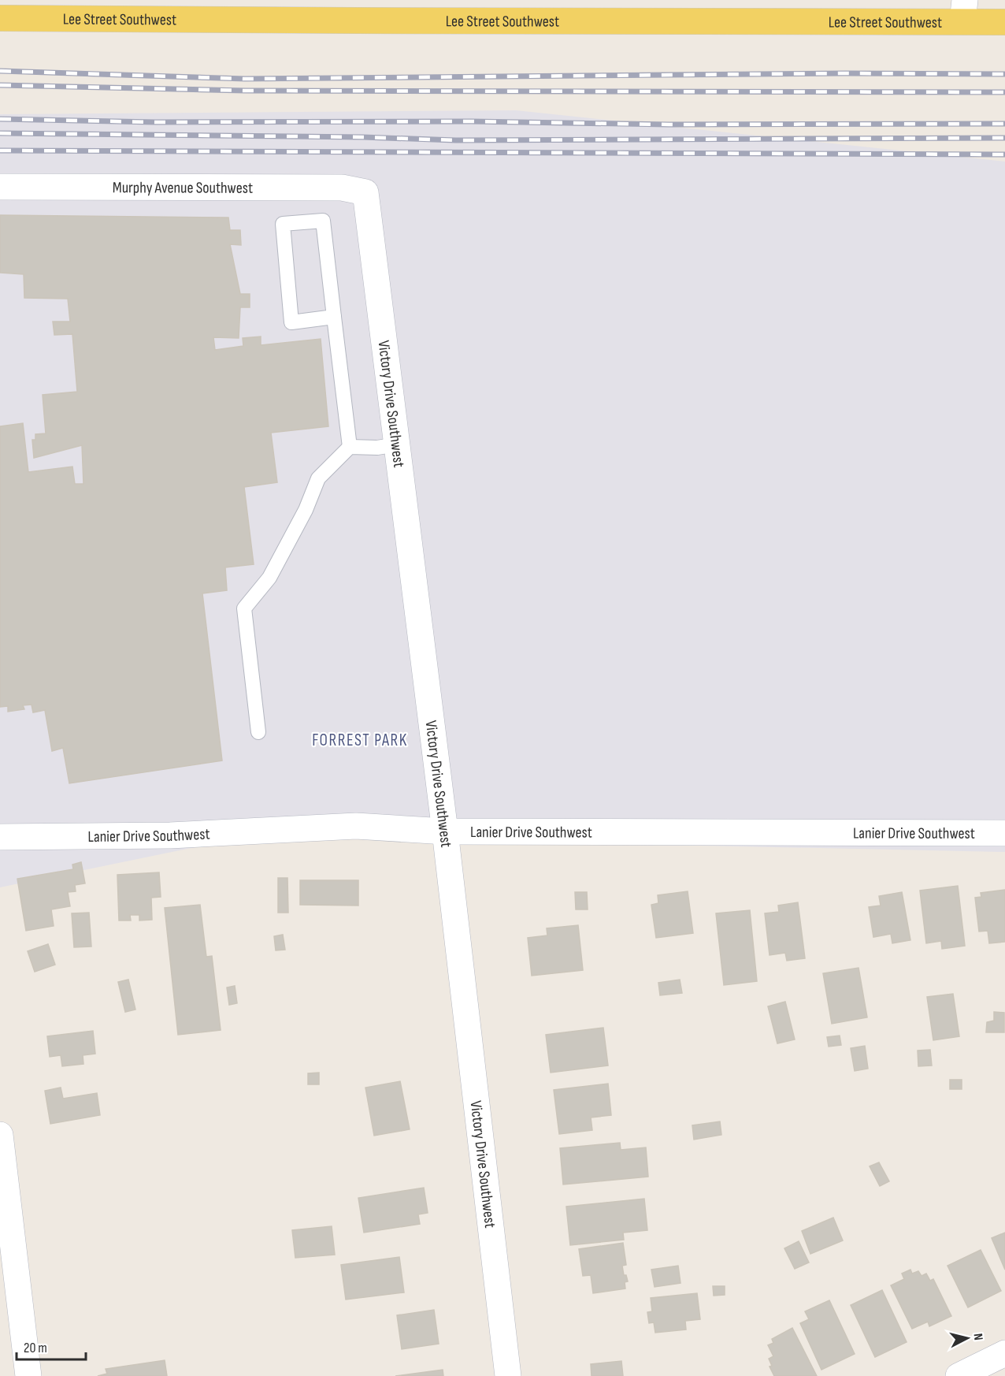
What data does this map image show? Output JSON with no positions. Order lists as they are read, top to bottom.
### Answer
{
  "streets": {
    "main road": ["Lee Street Southwest"],
    "street": ["Murphy Avenue Southwest", "Victory Drive Southwest", "Lanier Drive Southwest"]
  },
  "crossings": [
    ["Murphy Avenue Southwest", "Victory Drive Southwest"],
    ["Victory Drive Southwest", "Lanier Drive Southwest"]
  ],
  "districts": ["FORREST PARK"],
  "scale_bar": "20 m",
  "north": "right"
}
